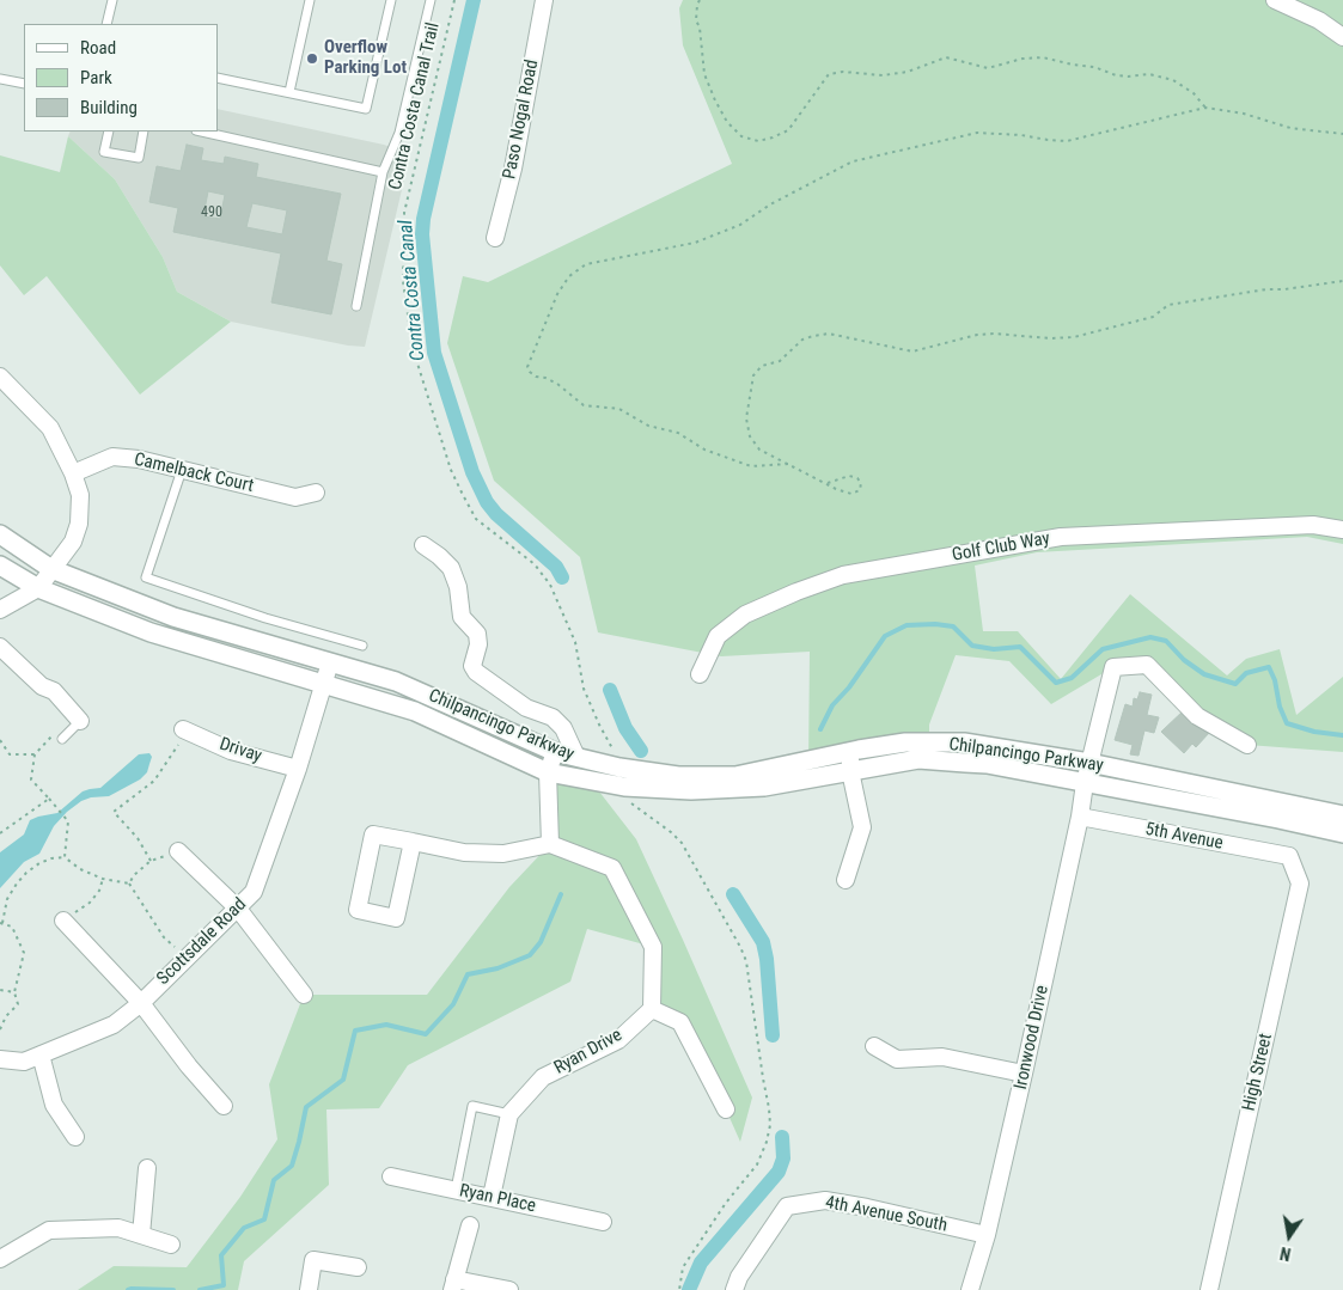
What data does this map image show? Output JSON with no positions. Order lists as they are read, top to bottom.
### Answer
{
  "streets": {
    "street": [
      "Paso Nogal Road",
      "Camelback Court",
      "Golf Club Way",
      "Chilpancingo Parkway",
      "Drivay",
      "5th Avenue",
      "Scottsdale Road",
      "Ironwood Drive",
      "Ryan Drive",
      "High Street",
      "Ryan Place",
      "4th Avenue South"
    ],
    "path": ["Contra Costa Canal Trail"]
  },
  "crossings": [
    ["Contra Costa Canal Trail", "Chilpancingo Parkway"],
    ["Chilpancingo Parkway", "Scottsdale Road"],
    ["Chilpancingo Parkway", "Ironwood Drive"],
    ["Drivay", "Scottsdale Road"],
    ["5th Avenue", "Ironwood Drive"],
    ["5th Avenue", "High Street"],
    ["Ironwood Drive", "4th Avenue South"],
    ["Ryan Drive", "Ryan Place"]
  ],
  "water": ["Contra Costa Canal"],
  "places": ["Overflow Parking Lot"],
  "house_numbers": ["490"],
  "legend": ["Road", "Park", "Building"],
  "north": "bottom"
}
